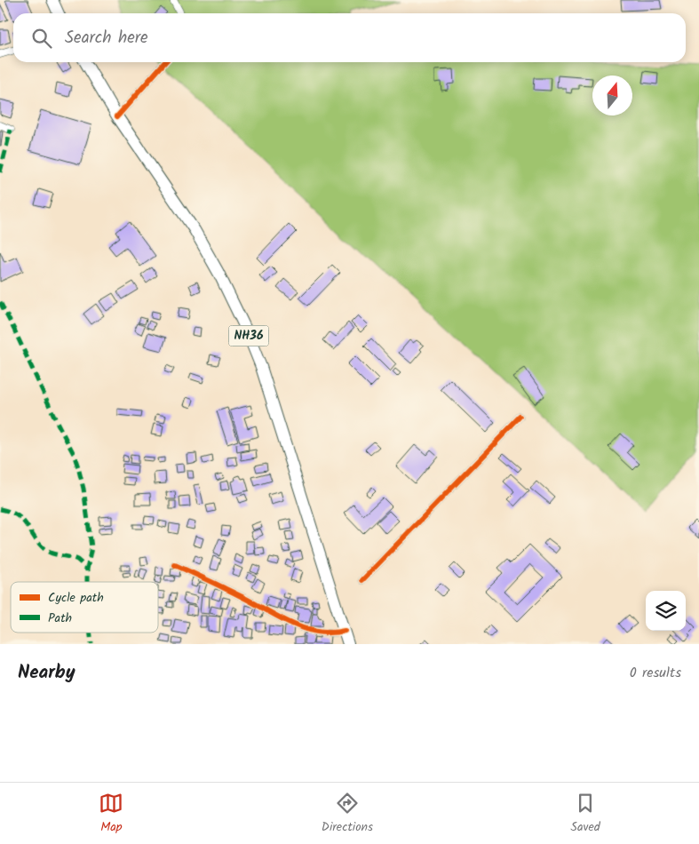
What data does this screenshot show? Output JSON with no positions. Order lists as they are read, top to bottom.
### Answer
{
  "streets": {
    "highway": ["NH36"]
  },
  "legend": ["Cycle path", "Path"],
  "north": "top",
  "page": {
    "search": "Search here",
    "heading": ["Nearby", "0 results"],
    "nav": ["Map", "Directions", "Saved"]
  }
}
